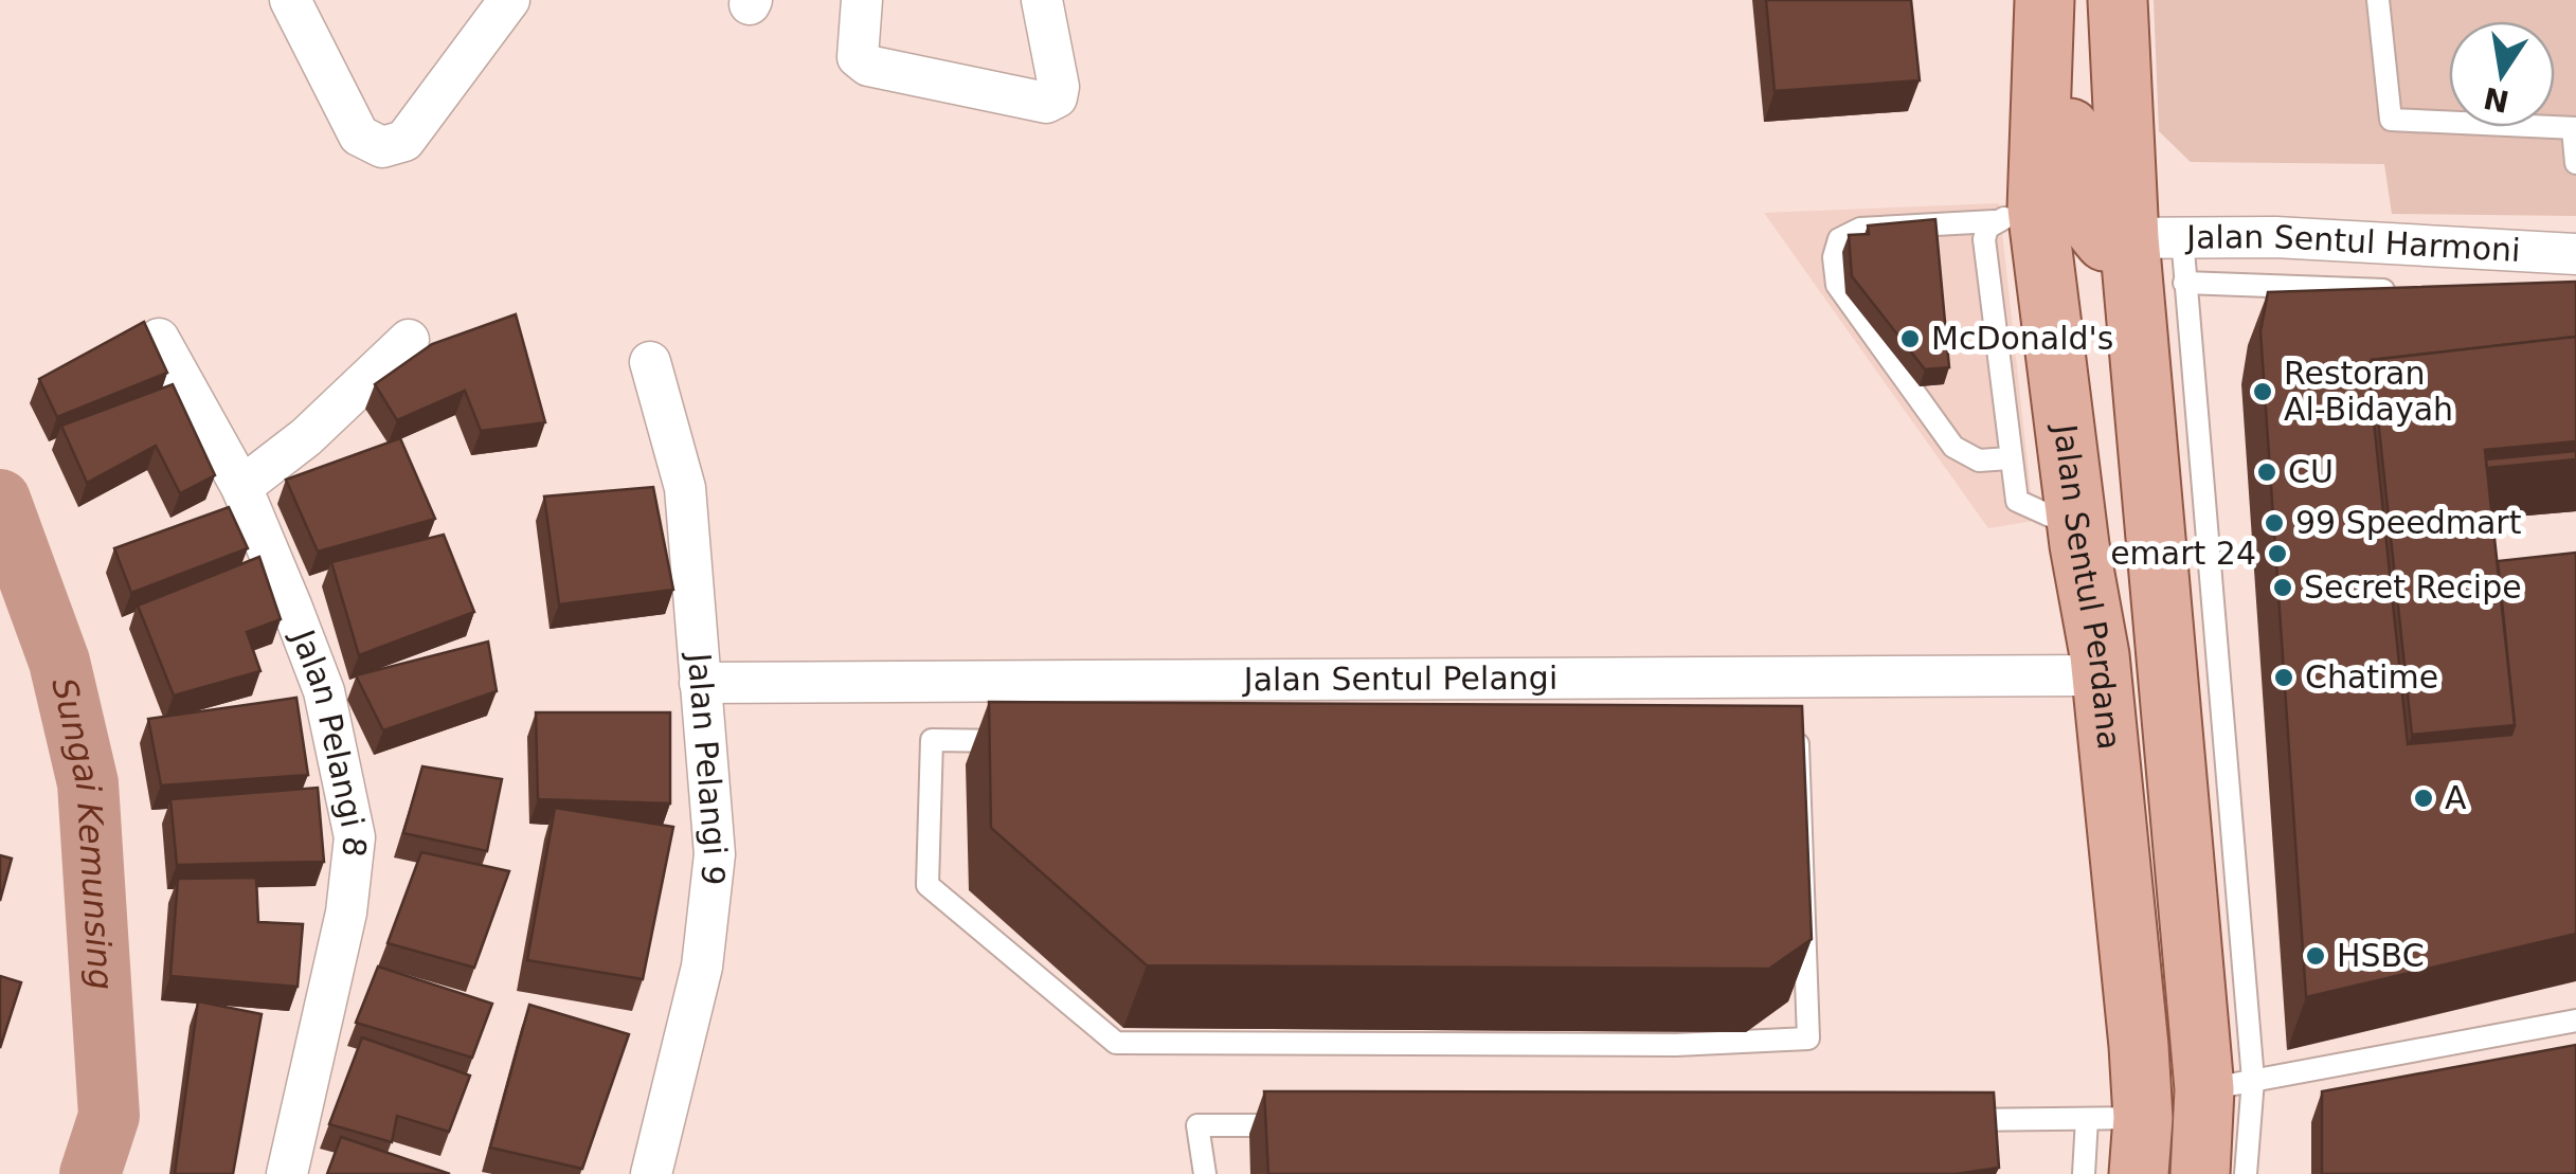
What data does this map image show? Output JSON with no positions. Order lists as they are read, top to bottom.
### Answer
{
  "streets": {
    "main road": ["Jalan Sentul Perdana"],
    "street": [
      "Jalan Sentul Harmoni",
      "Jalan Sentul Pelangi",
      "Jalan Pelangi 8",
      "Jalan Pelangi 9"
    ]
  },
  "crossings": [
    ["Jalan Sentul Harmoni", "Jalan Sentul Perdana"],
    ["Jalan Sentul Perdana", "Jalan Sentul Pelangi"],
    ["Jalan Sentul Pelangi", "Jalan Pelangi 9"]
  ],
  "water": ["Sungai Kemunsing"],
  "places": [
    "McDonald's",
    "Restoran Al-Bidayah",
    "CU",
    "99 Speedmart",
    "emart 24",
    "Secret Recipe",
    "Chatime",
    "A",
    "HSBC"
  ],
  "north": "bottom"
}
